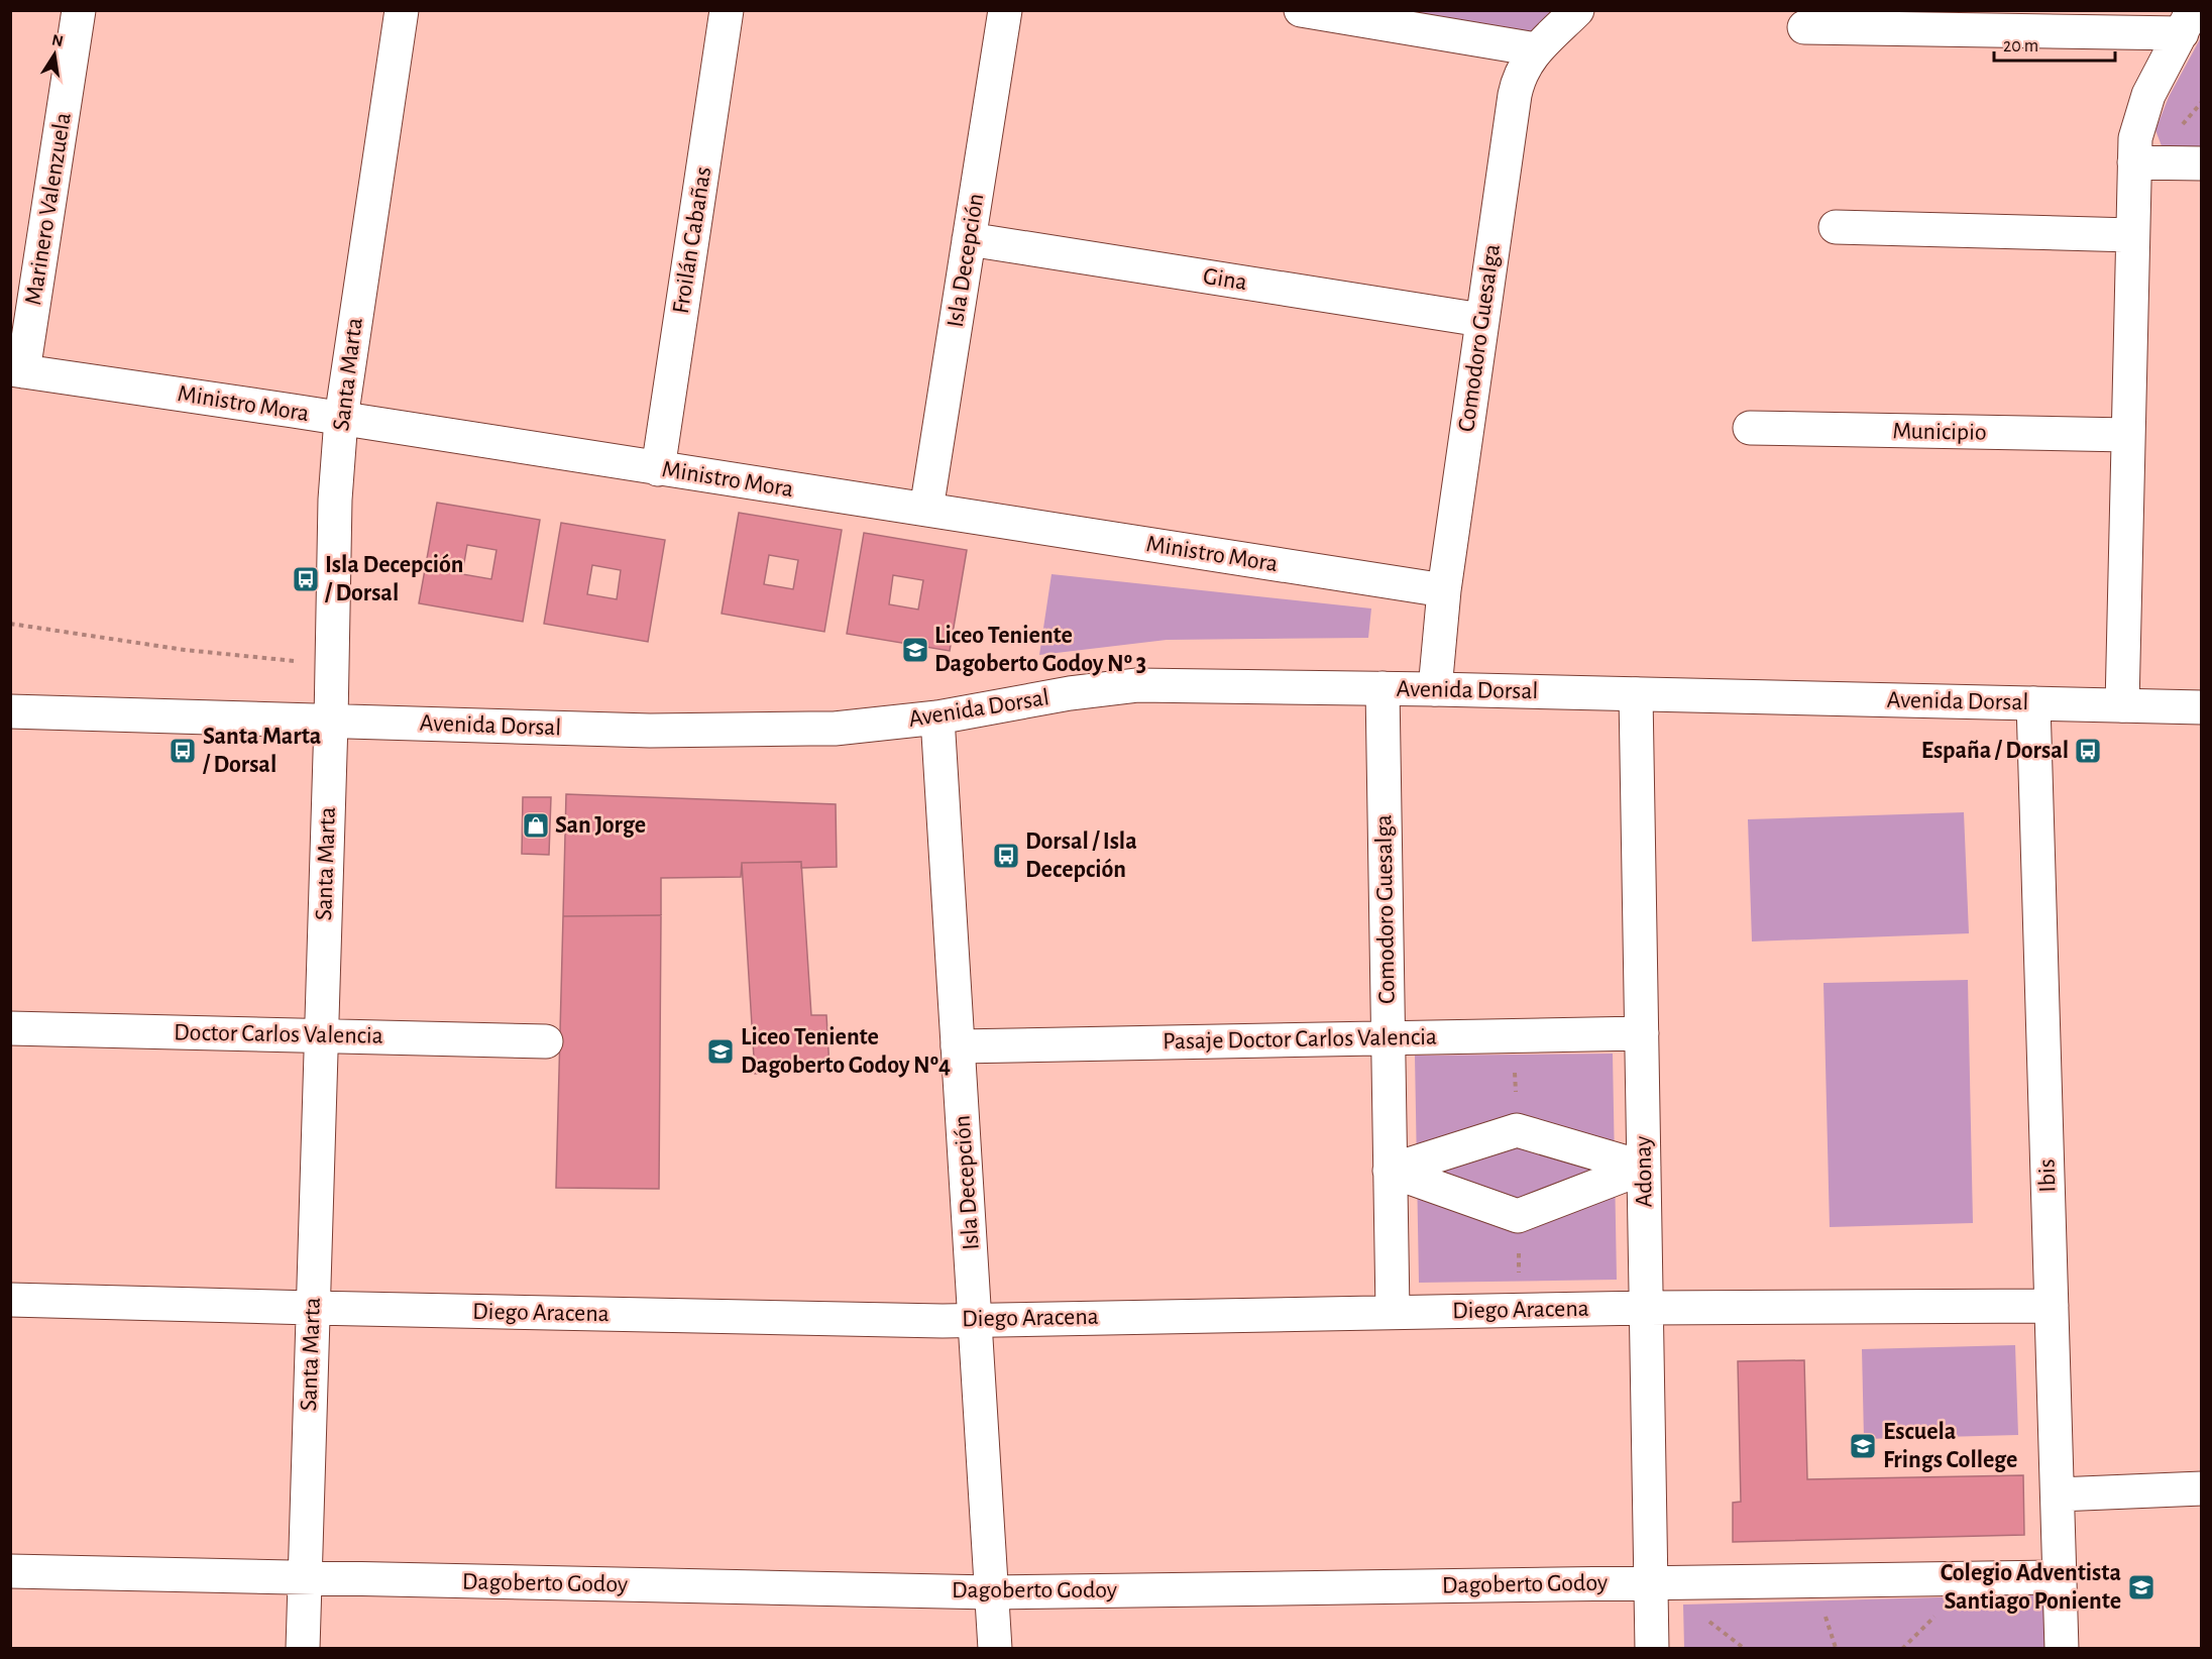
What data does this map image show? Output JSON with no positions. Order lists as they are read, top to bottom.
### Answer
{
  "streets": {
    "street": [
      "Marinero Valenzuela",
      "Froilán Cabañas",
      "Isla Decepción",
      "Gina",
      "Comodoro Guesalga",
      "Santa Marta",
      "Ministro Mora",
      "Municipio",
      "Avenida Dorsal",
      "Doctor Carlos Valencia",
      "Pasaje Doctor Carlos Valencia",
      "Adonay",
      "Ibis",
      "Diego Aracena",
      "Dagoberto Godoy"
    ]
  },
  "crossings": [
    ["Marinero Valenzuela", "Ministro Mora"],
    ["Froilán Cabañas", "Ministro Mora"],
    ["Isla Decepción", "Gina"],
    ["Isla Decepción", "Ministro Mora"],
    ["Isla Decepción", "Avenida Dorsal"],
    ["Isla Decepción", "Pasaje Doctor Carlos Valencia"],
    ["Isla Decepción", "Diego Aracena"],
    ["Isla Decepción", "Dagoberto Godoy"],
    ["Gina", "Comodoro Guesalga"],
    ["Comodoro Guesalga", "Ministro Mora"],
    ["Comodoro Guesalga", "Avenida Dorsal"],
    ["Comodoro Guesalga", "Pasaje Doctor Carlos Valencia"],
    ["Comodoro Guesalga", "Diego Aracena"],
    ["Santa Marta", "Ministro Mora"],
    ["Santa Marta", "Avenida Dorsal"],
    ["Santa Marta", "Doctor Carlos Valencia"],
    ["Santa Marta", "Diego Aracena"],
    ["Santa Marta", "Dagoberto Godoy"],
    ["Avenida Dorsal", "Adonay"],
    ["Avenida Dorsal", "Ibis"],
    ["Pasaje Doctor Carlos Valencia", "Adonay"],
    ["Adonay", "Diego Aracena"],
    ["Adonay", "Dagoberto Godoy"],
    ["Ibis", "Diego Aracena"],
    ["Ibis", "Dagoberto Godoy"]
  ],
  "places": {
    "bus stop": [
      "Isla Decepción / Dorsal",
      "Santa Marta / Dorsal",
      "España / Dorsal",
      "Dorsal / Isla Decepción"
    ],
    "school or university": [
      "Liceo Teniente Dagoberto Godoy Nº 3",
      "Liceo Teniente Dagoberto Godoy Nº4",
      "Escuela Frings College",
      "Colegio Adventista Santiago Poniente"
    ],
    "shop": ["San Jorge"]
  },
  "scale_bar": "20 m",
  "north": "top"
}
